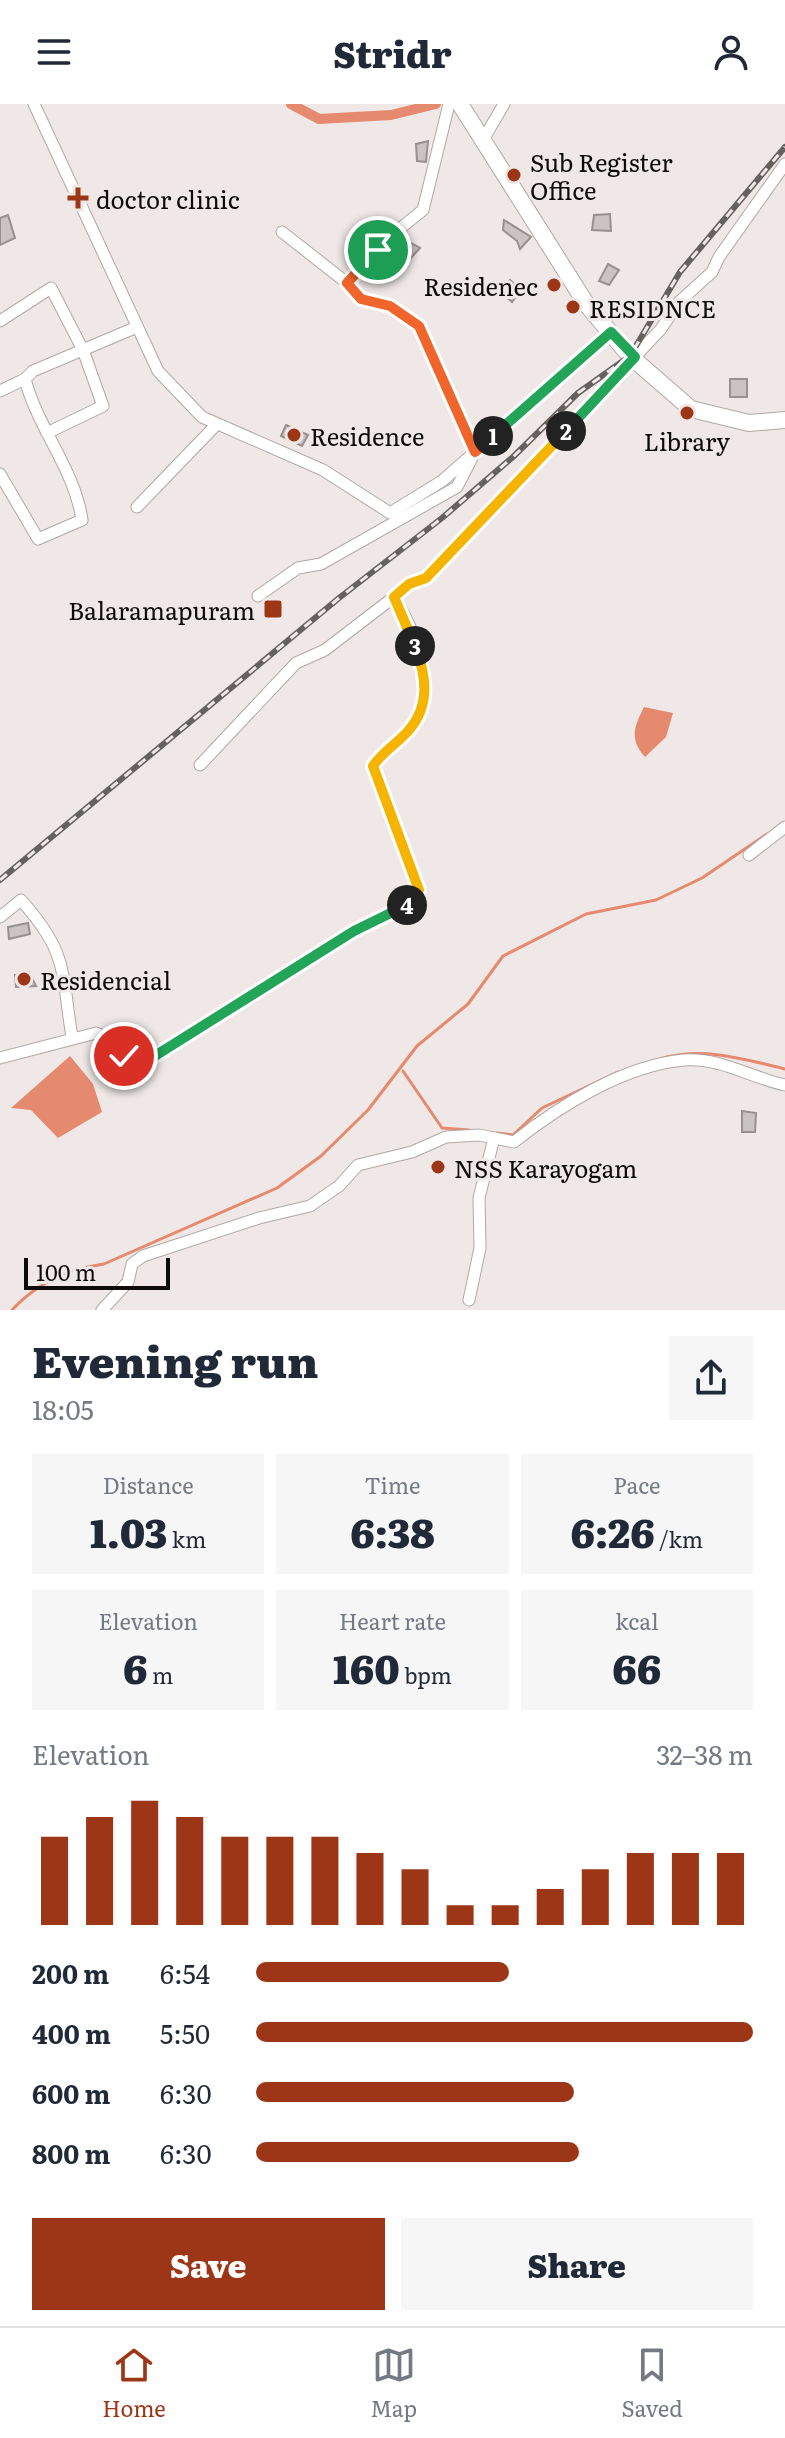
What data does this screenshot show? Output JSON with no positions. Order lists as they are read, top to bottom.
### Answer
{
  "places": {
    "other": [
      "Sub Register Office",
      "Residenec",
      "RESIDNCE",
      "Library",
      "Residence",
      "Residencial",
      "NSS Karayogam"
    ],
    "health": ["doctor clinic"],
    "transit": ["Balaramapuram"]
  },
  "scale_bar": "100 m",
  "page": {
    "header": "Stridr",
    "pins": [
      "2",
      "1",
      "3",
      "4"
    ],
    "scale": "100 m",
    "heading": ["Evening run", "18:05"],
    "stats": [
      ["Distance", "1.03 km"],
      ["Time", "6:38"],
      ["Pace", "6:26 /km"],
      ["Elevation", "6 m"],
      ["Heart rate", "160 bpm"],
      ["kcal", "66"]
    ],
    "chart": ["Elevation", "32–38 m"],
    "list": [
      {
        "name": "200 m",
        "note": "6:54"
      },
      {
        "name": "400 m",
        "note": "5:50"
      },
      {
        "name": "600 m",
        "note": "6:30"
      },
      {
        "name": "800 m",
        "note": "6:30"
      }
    ],
    "buttons": ["Save", "Share"],
    "tabs": ["Home", "Map", "Saved"]
  }
}
